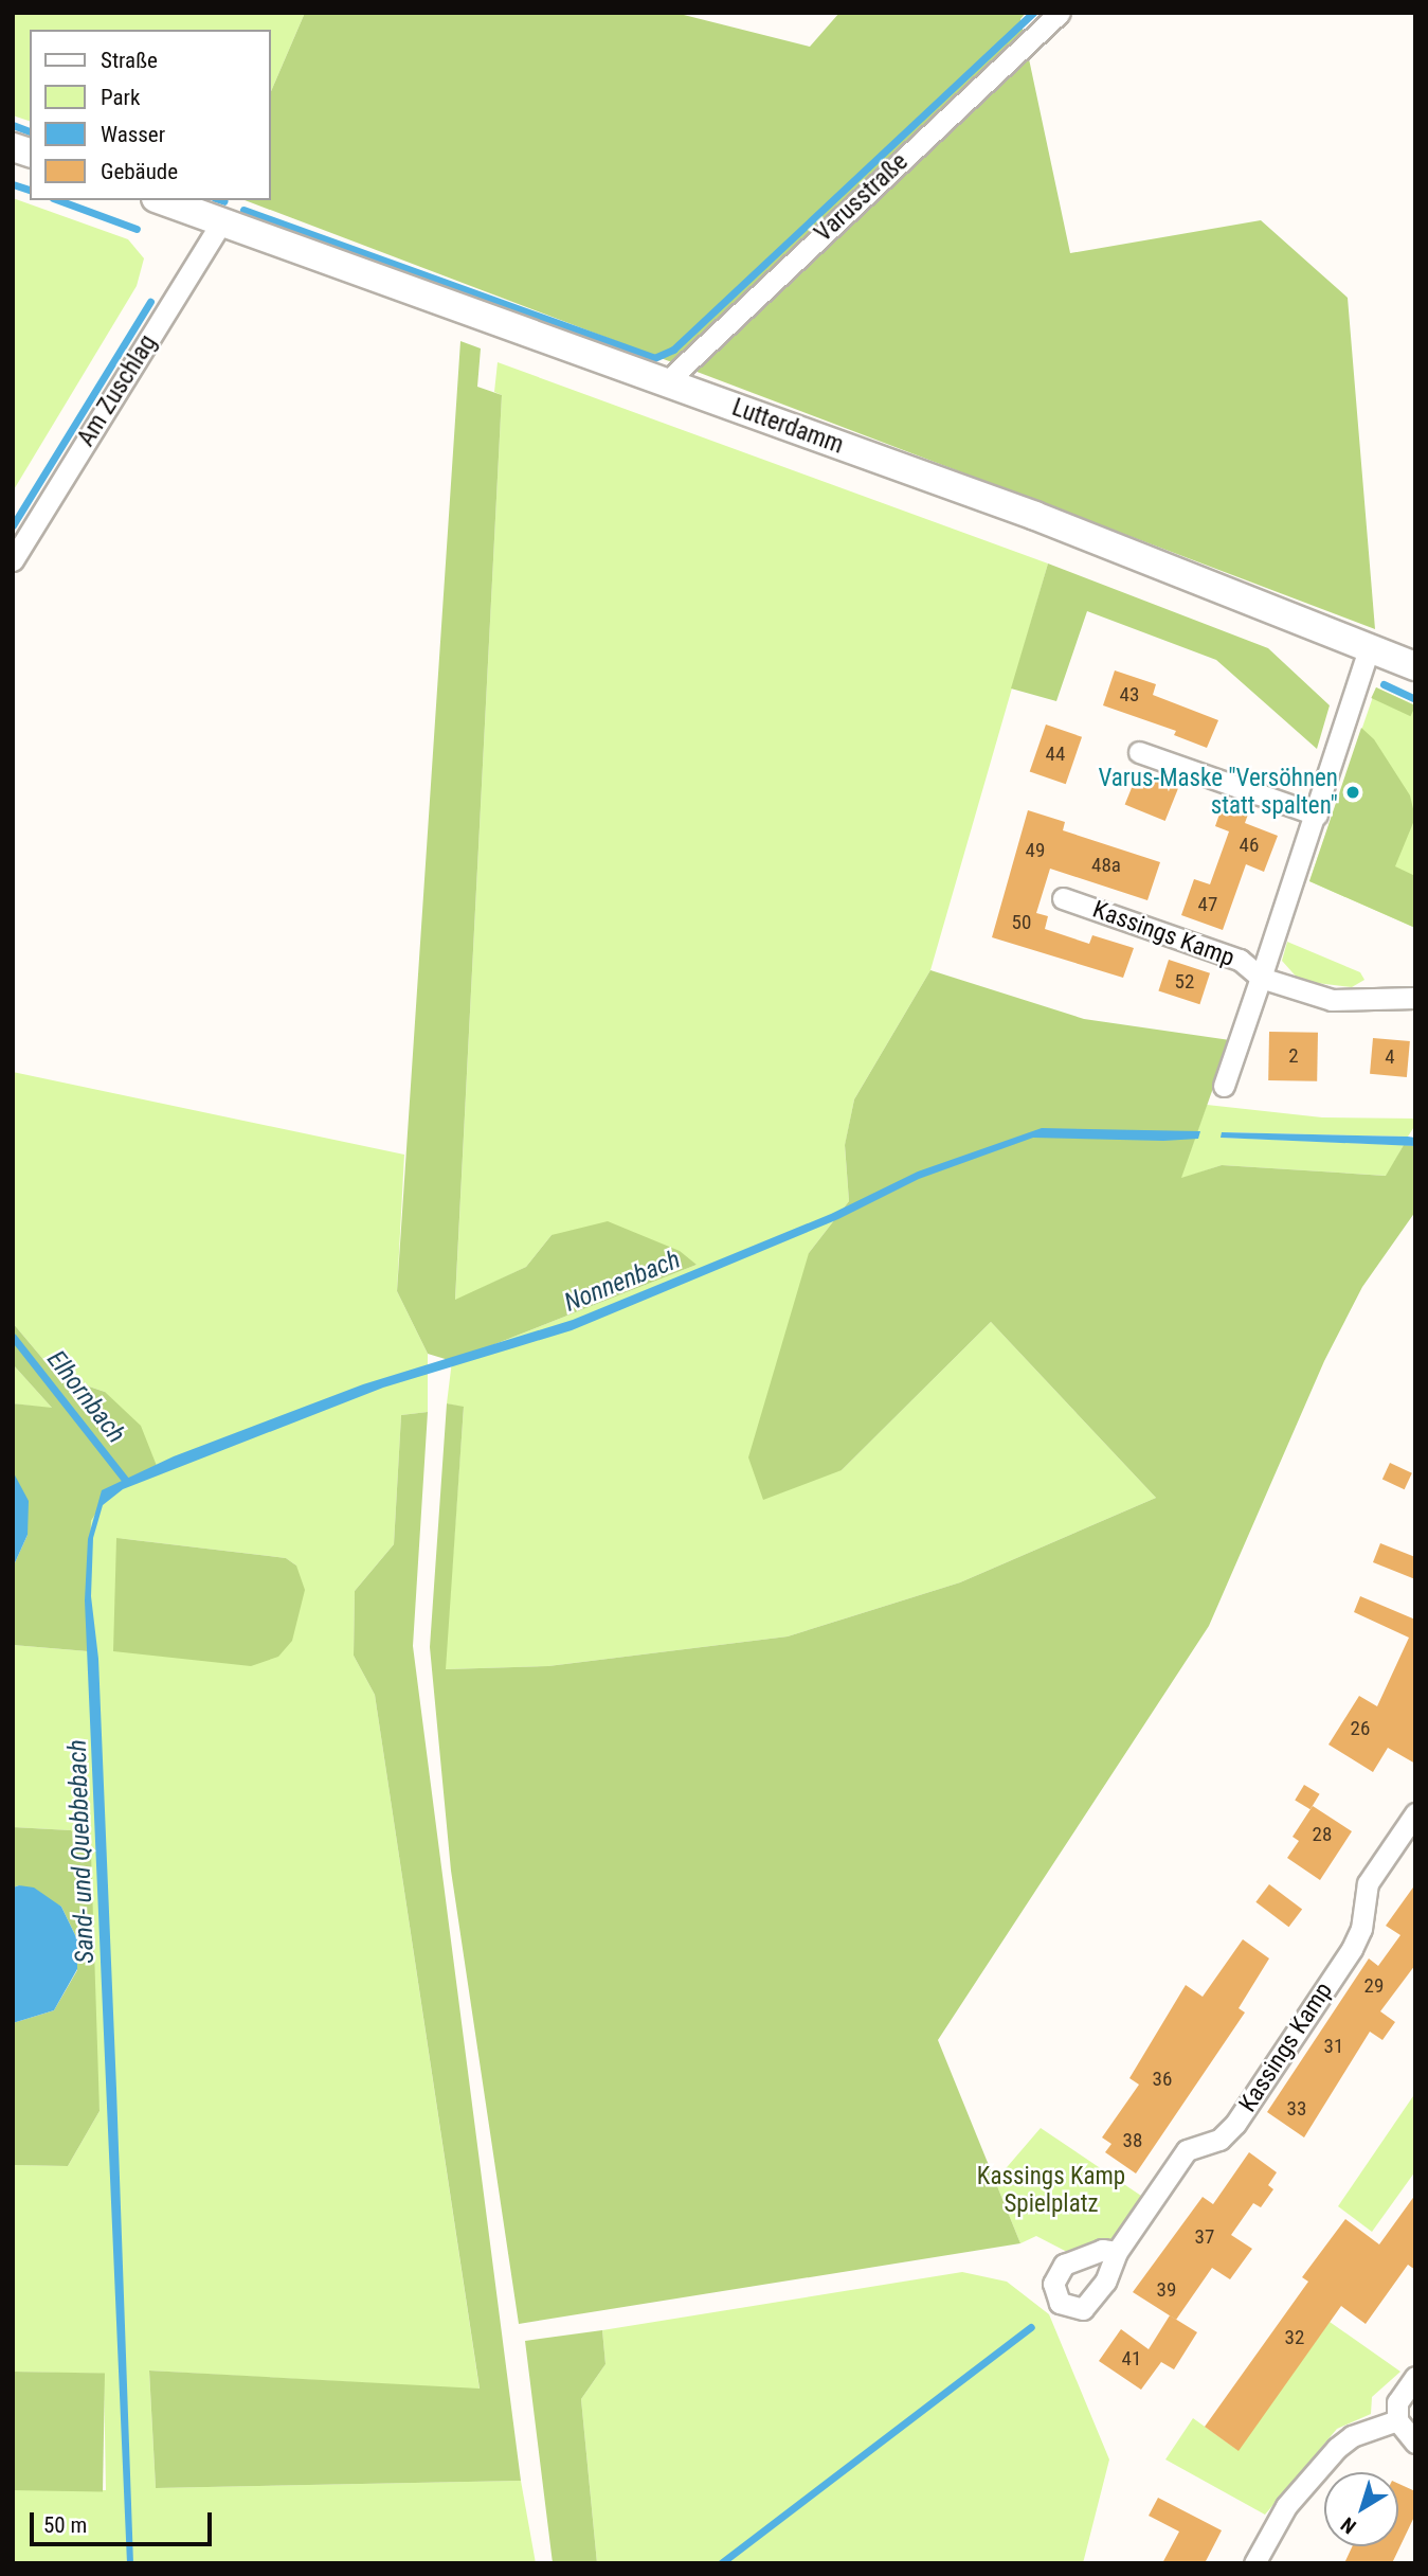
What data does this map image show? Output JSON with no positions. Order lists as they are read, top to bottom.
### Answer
{
  "streets": {
    "street": [
      "Varusstraße",
      "Am Zuschlag",
      "Lutterdamm",
      "Kassings Kamp"
    ]
  },
  "crossings": [
    ["Varusstraße", "Lutterdamm"],
    ["Am Zuschlag", "Lutterdamm"],
    ["Lutterdamm", "Kassings Kamp"]
  ],
  "water": ["Nonnenbach", "Elhornbach", "Sand- und Quebbebach"],
  "parks": ["Kassings Kamp Spielplatz"],
  "places": ["Varus-Maske \"Versöhnen statt spalten\""],
  "house_numbers": [
    "43",
    "44",
    "46",
    "49",
    "48a",
    "47",
    "50",
    "52",
    "2",
    "4",
    "26",
    "28",
    "29",
    "31",
    "36",
    "33",
    "38",
    "37",
    "39",
    "32",
    "41"
  ],
  "legend": [
    "Straße",
    "Park",
    "Wasser",
    "Gebäude"
  ],
  "scale_bar": "50 m",
  "north": "bottom left"
}
